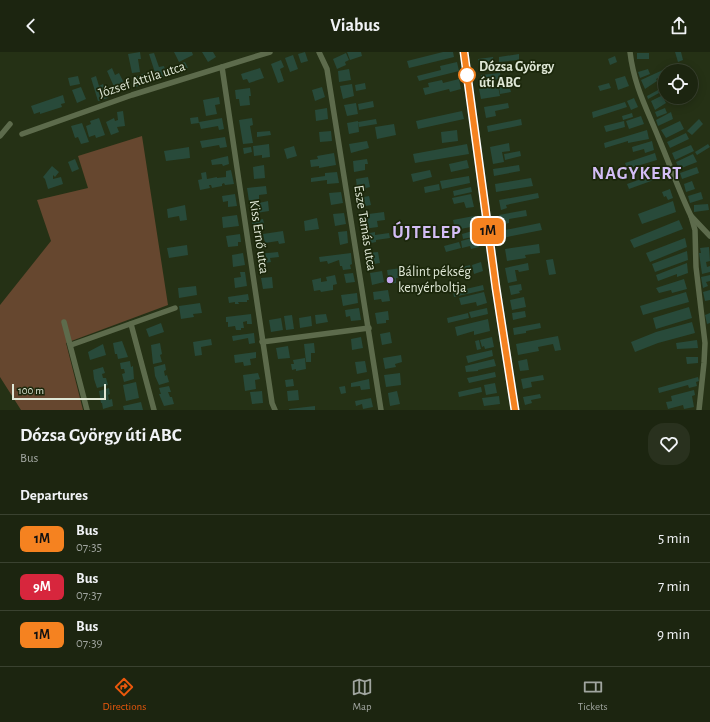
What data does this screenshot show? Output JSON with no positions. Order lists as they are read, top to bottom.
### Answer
{
  "streets": {
    "street": ["József Attila utca", "Esze Tamás utca", "Kiss Ernő utca"]
  },
  "crossings": [
    ["József Attila utca", "Kiss Ernő utca"]
  ],
  "districts": ["NAGYKERT", "ÚJTELEP"],
  "places": ["Dózsa György úti ABC", "Bálint pékség kenyérboltja"],
  "lines": ["bus line 1M"],
  "scale_bar": "100 m",
  "page": {
    "header": "Viabus",
    "on_map": "1M",
    "scale": "100 m",
    "heading": [
      ["Dózsa György úti ABC", "Bus"],
      "Departures"
    ],
    "list": [
      {
        "mark": "1M",
        "name": "Bus",
        "note": "07:35",
        "value": "5 min"
      },
      {
        "mark": "9M",
        "name": "Bus",
        "note": "07:37",
        "value": "7 min"
      },
      {
        "mark": "1M",
        "name": "Bus",
        "note": "07:39",
        "value": "9 min"
      }
    ],
    "tabs": ["Directions", "Map", "Tickets"]
  }
}
